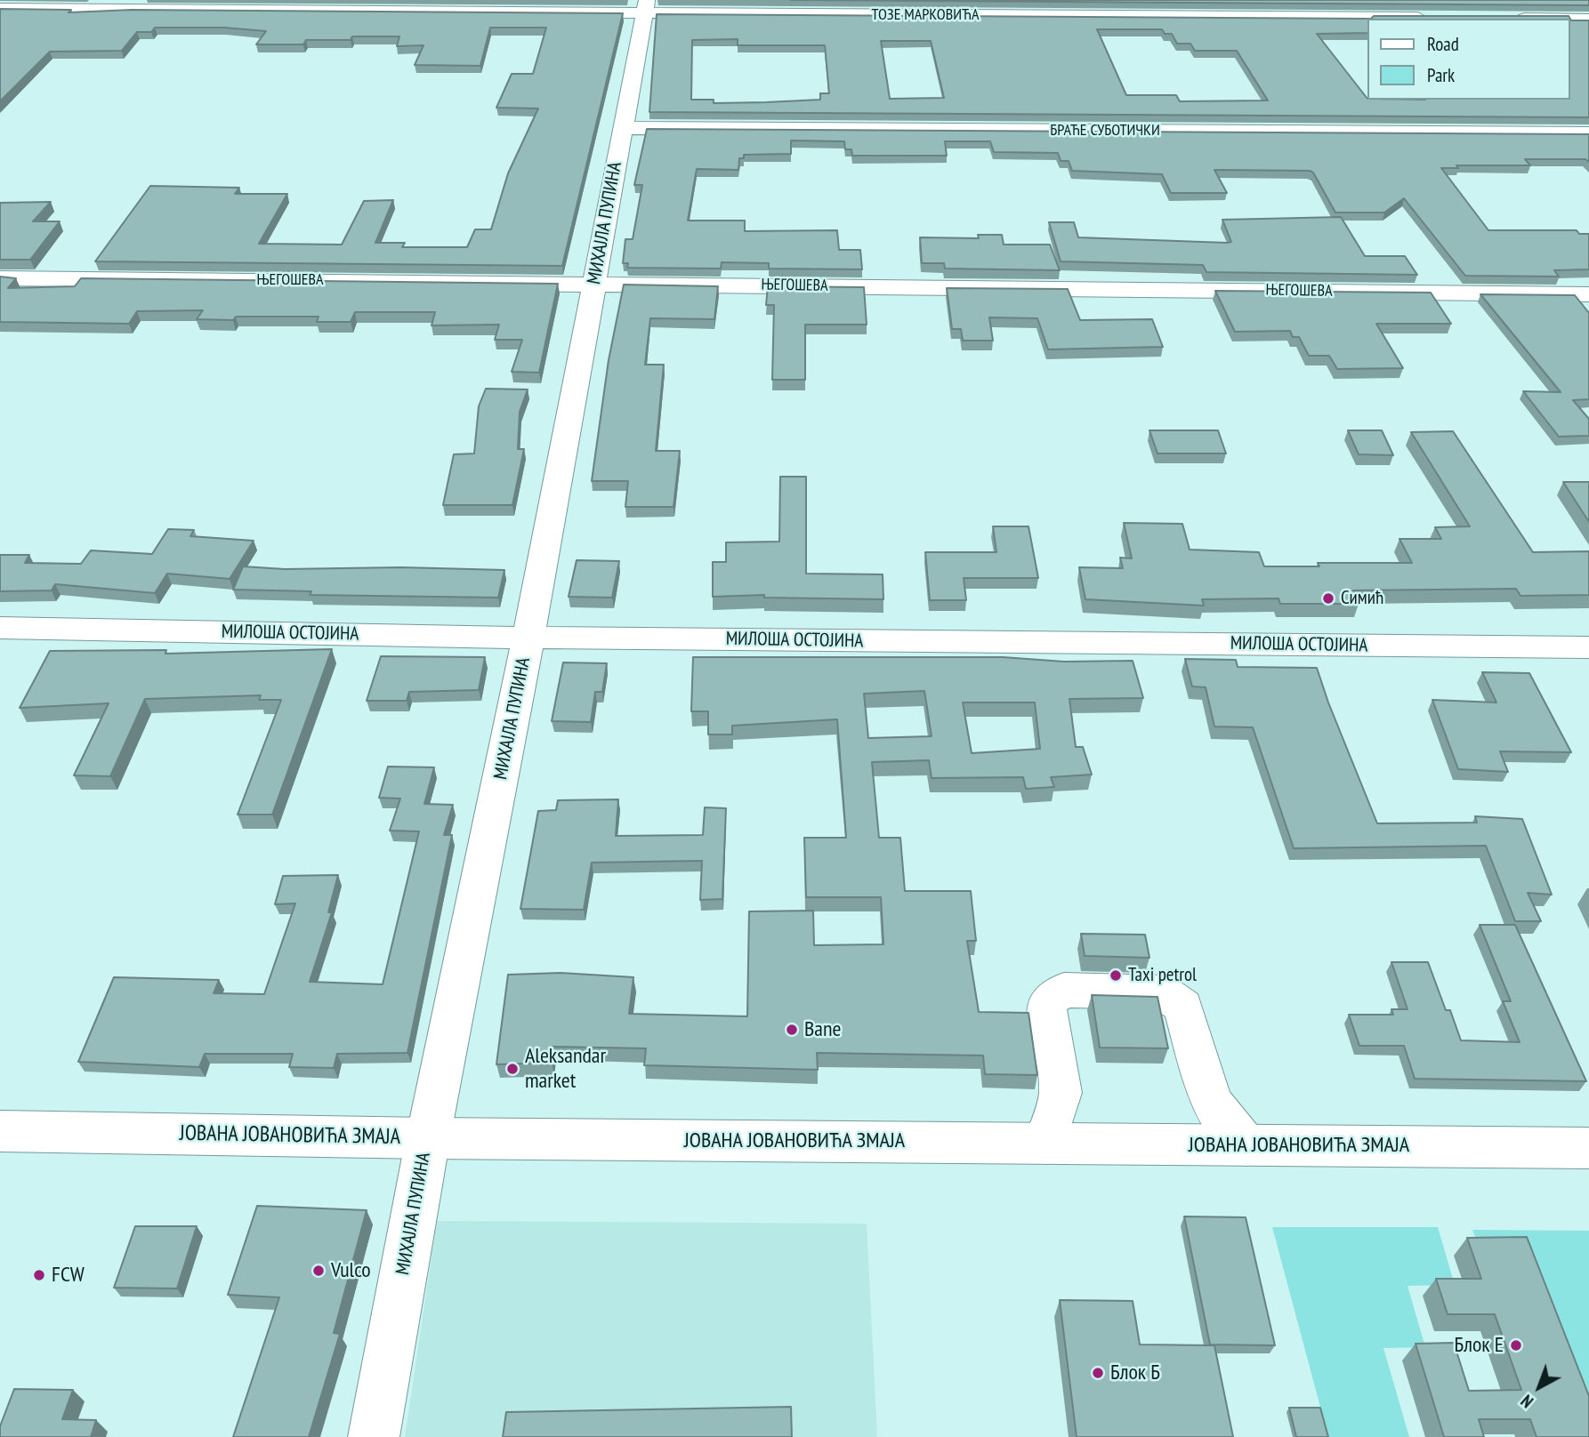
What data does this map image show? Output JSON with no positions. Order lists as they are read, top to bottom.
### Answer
{
  "streets": {
    "street": [
      "ТОЗЕ МАРКОВИЋА",
      "БРАЋЕ СУБОТИЧКИ",
      "МИХАЈЛА ПУПИНА",
      "ЊЕГОШЕВА",
      "МИЛОША ОСТОЈИНА",
      "ЈОВАНА ЈОВАНОВИЋА ЗМАЈА"
    ]
  },
  "crossings": [
    ["ТОЗЕ МАРКОВИЋА", "МИХАЈЛА ПУПИНА"],
    ["БРАЋЕ СУБОТИЧКИ", "МИХАЈЛА ПУПИНА"],
    ["МИХАЈЛА ПУПИНА", "ЊЕГОШЕВА"],
    ["МИХАЈЛА ПУПИНА", "МИЛОША ОСТОЈИНА"],
    ["МИХАЈЛА ПУПИНА", "ЈОВАНА ЈОВАНОВИЋА ЗМАЈА"]
  ],
  "places": [
    "Симић",
    "Taxi petrol",
    "Bane",
    "Aleksandar market",
    "Vulco",
    "FCW",
    "Блок Е",
    "Блок Б"
  ],
  "legend": ["Road", "Park"],
  "north": "bottom left"
}
